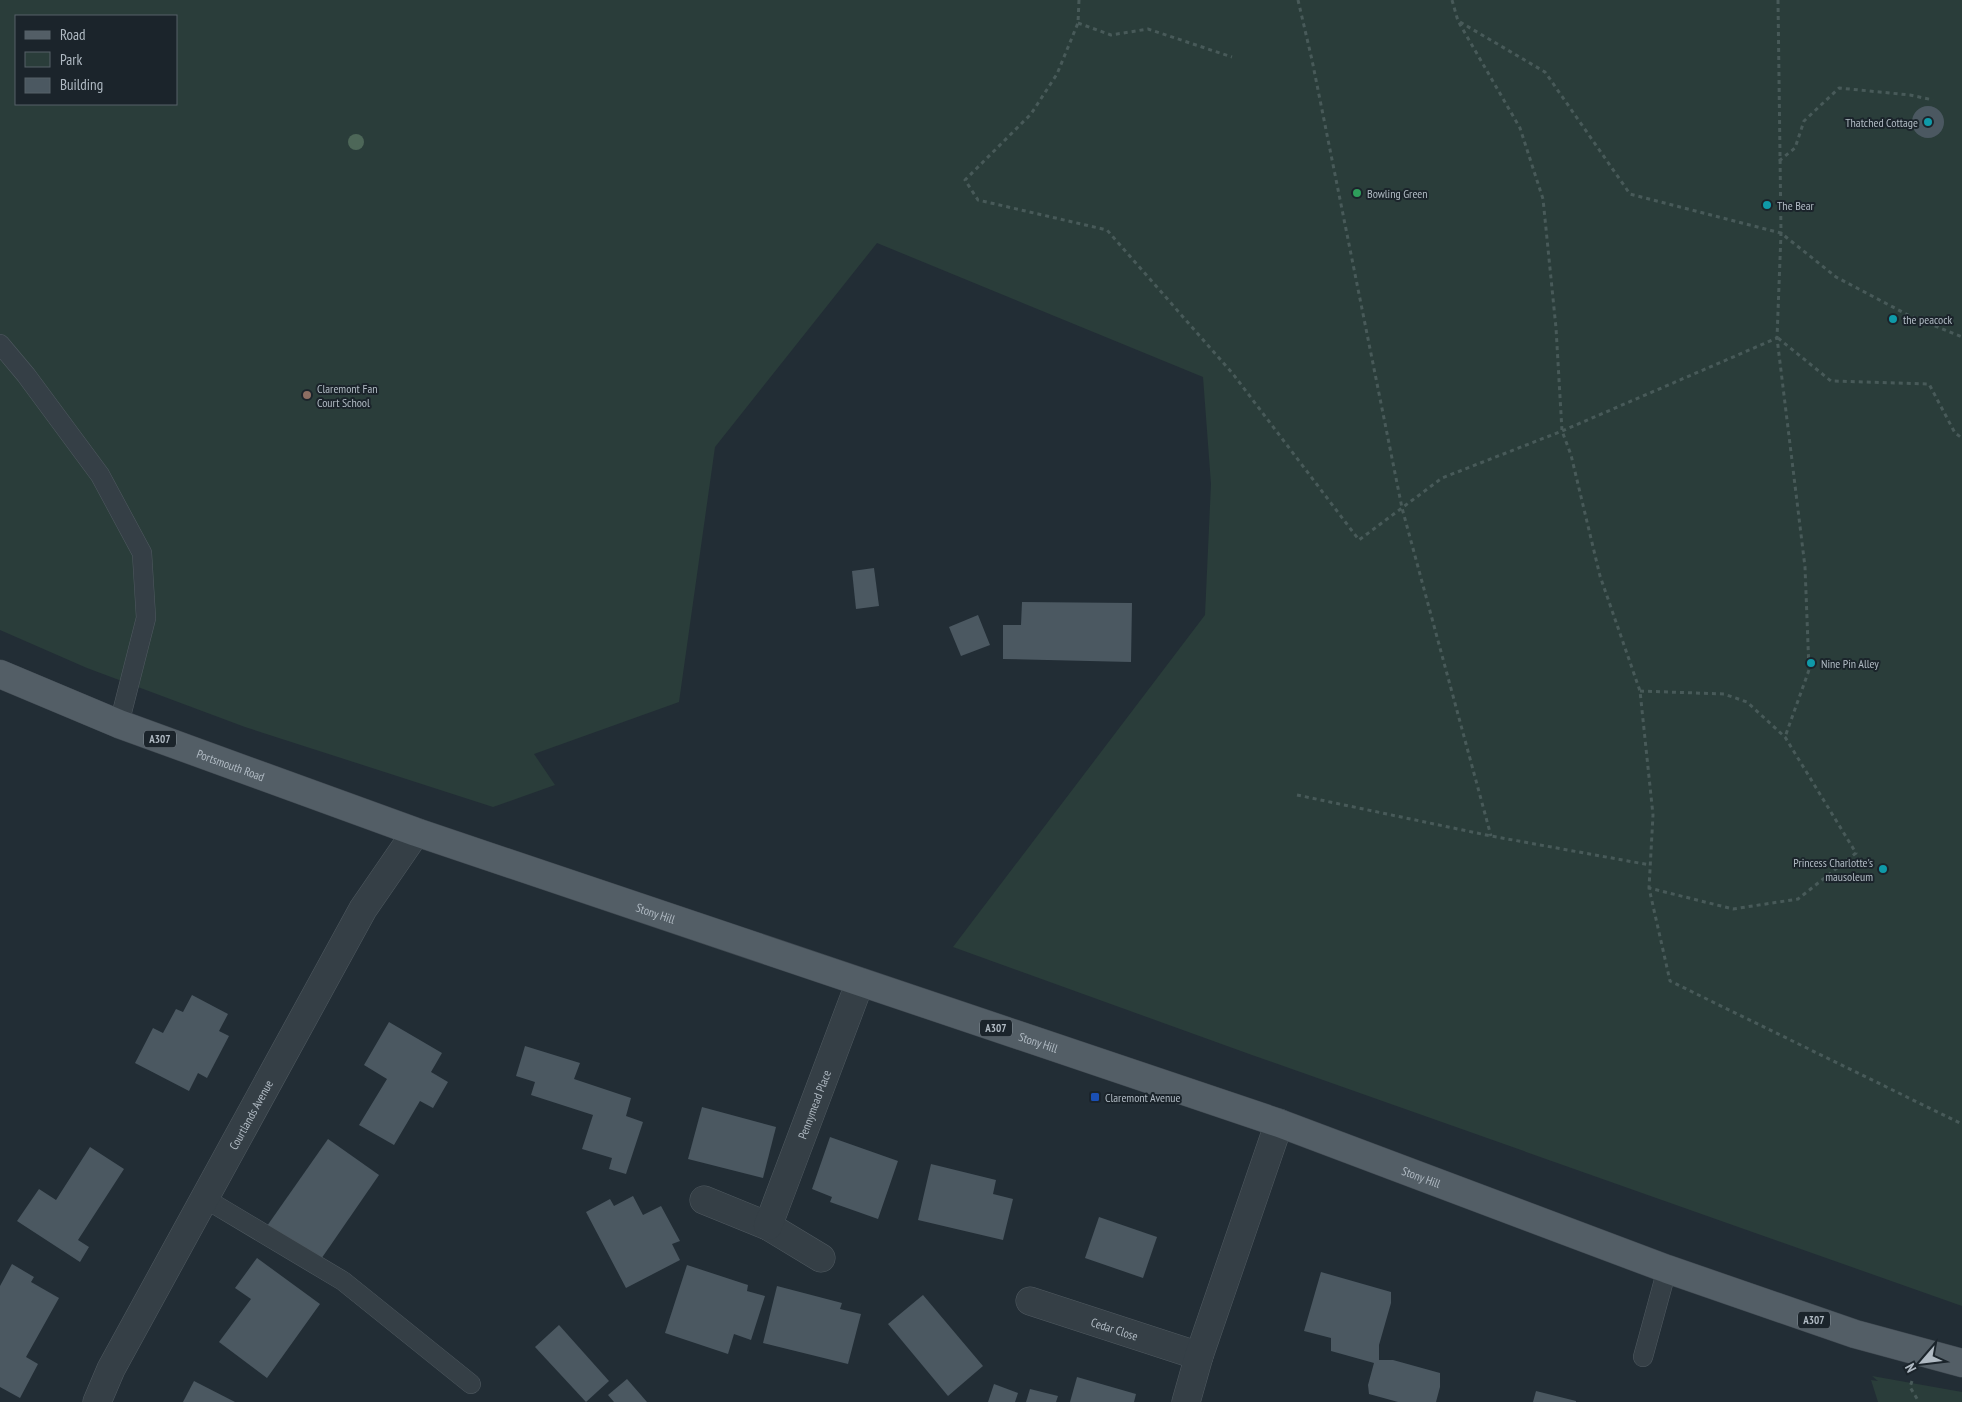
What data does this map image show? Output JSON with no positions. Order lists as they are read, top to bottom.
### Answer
{
  "streets": {
    "main road": ["A307", "Portsmouth Road", "Stony Hill"],
    "street": ["Pennymead Place", "Courtlands Avenue", "Cedar Close"]
  },
  "crossings": [
    ["Portsmouth Road", "Stony Hill"],
    ["Stony Hill", "Pennymead Place"],
    ["Stony Hill", "Courtlands Avenue"]
  ],
  "places": {
    "other": [
      "Thatched Cottage",
      "Bowling Green",
      "The Bear",
      "the peacock",
      "Claremont Fan Court School",
      "Nine Pin Alley",
      "Princess Charlotte's mausoleum"
    ],
    "transit": ["Claremont Avenue"]
  },
  "legend": ["Road", "Park", "Building"],
  "north": "bottom left"
}
